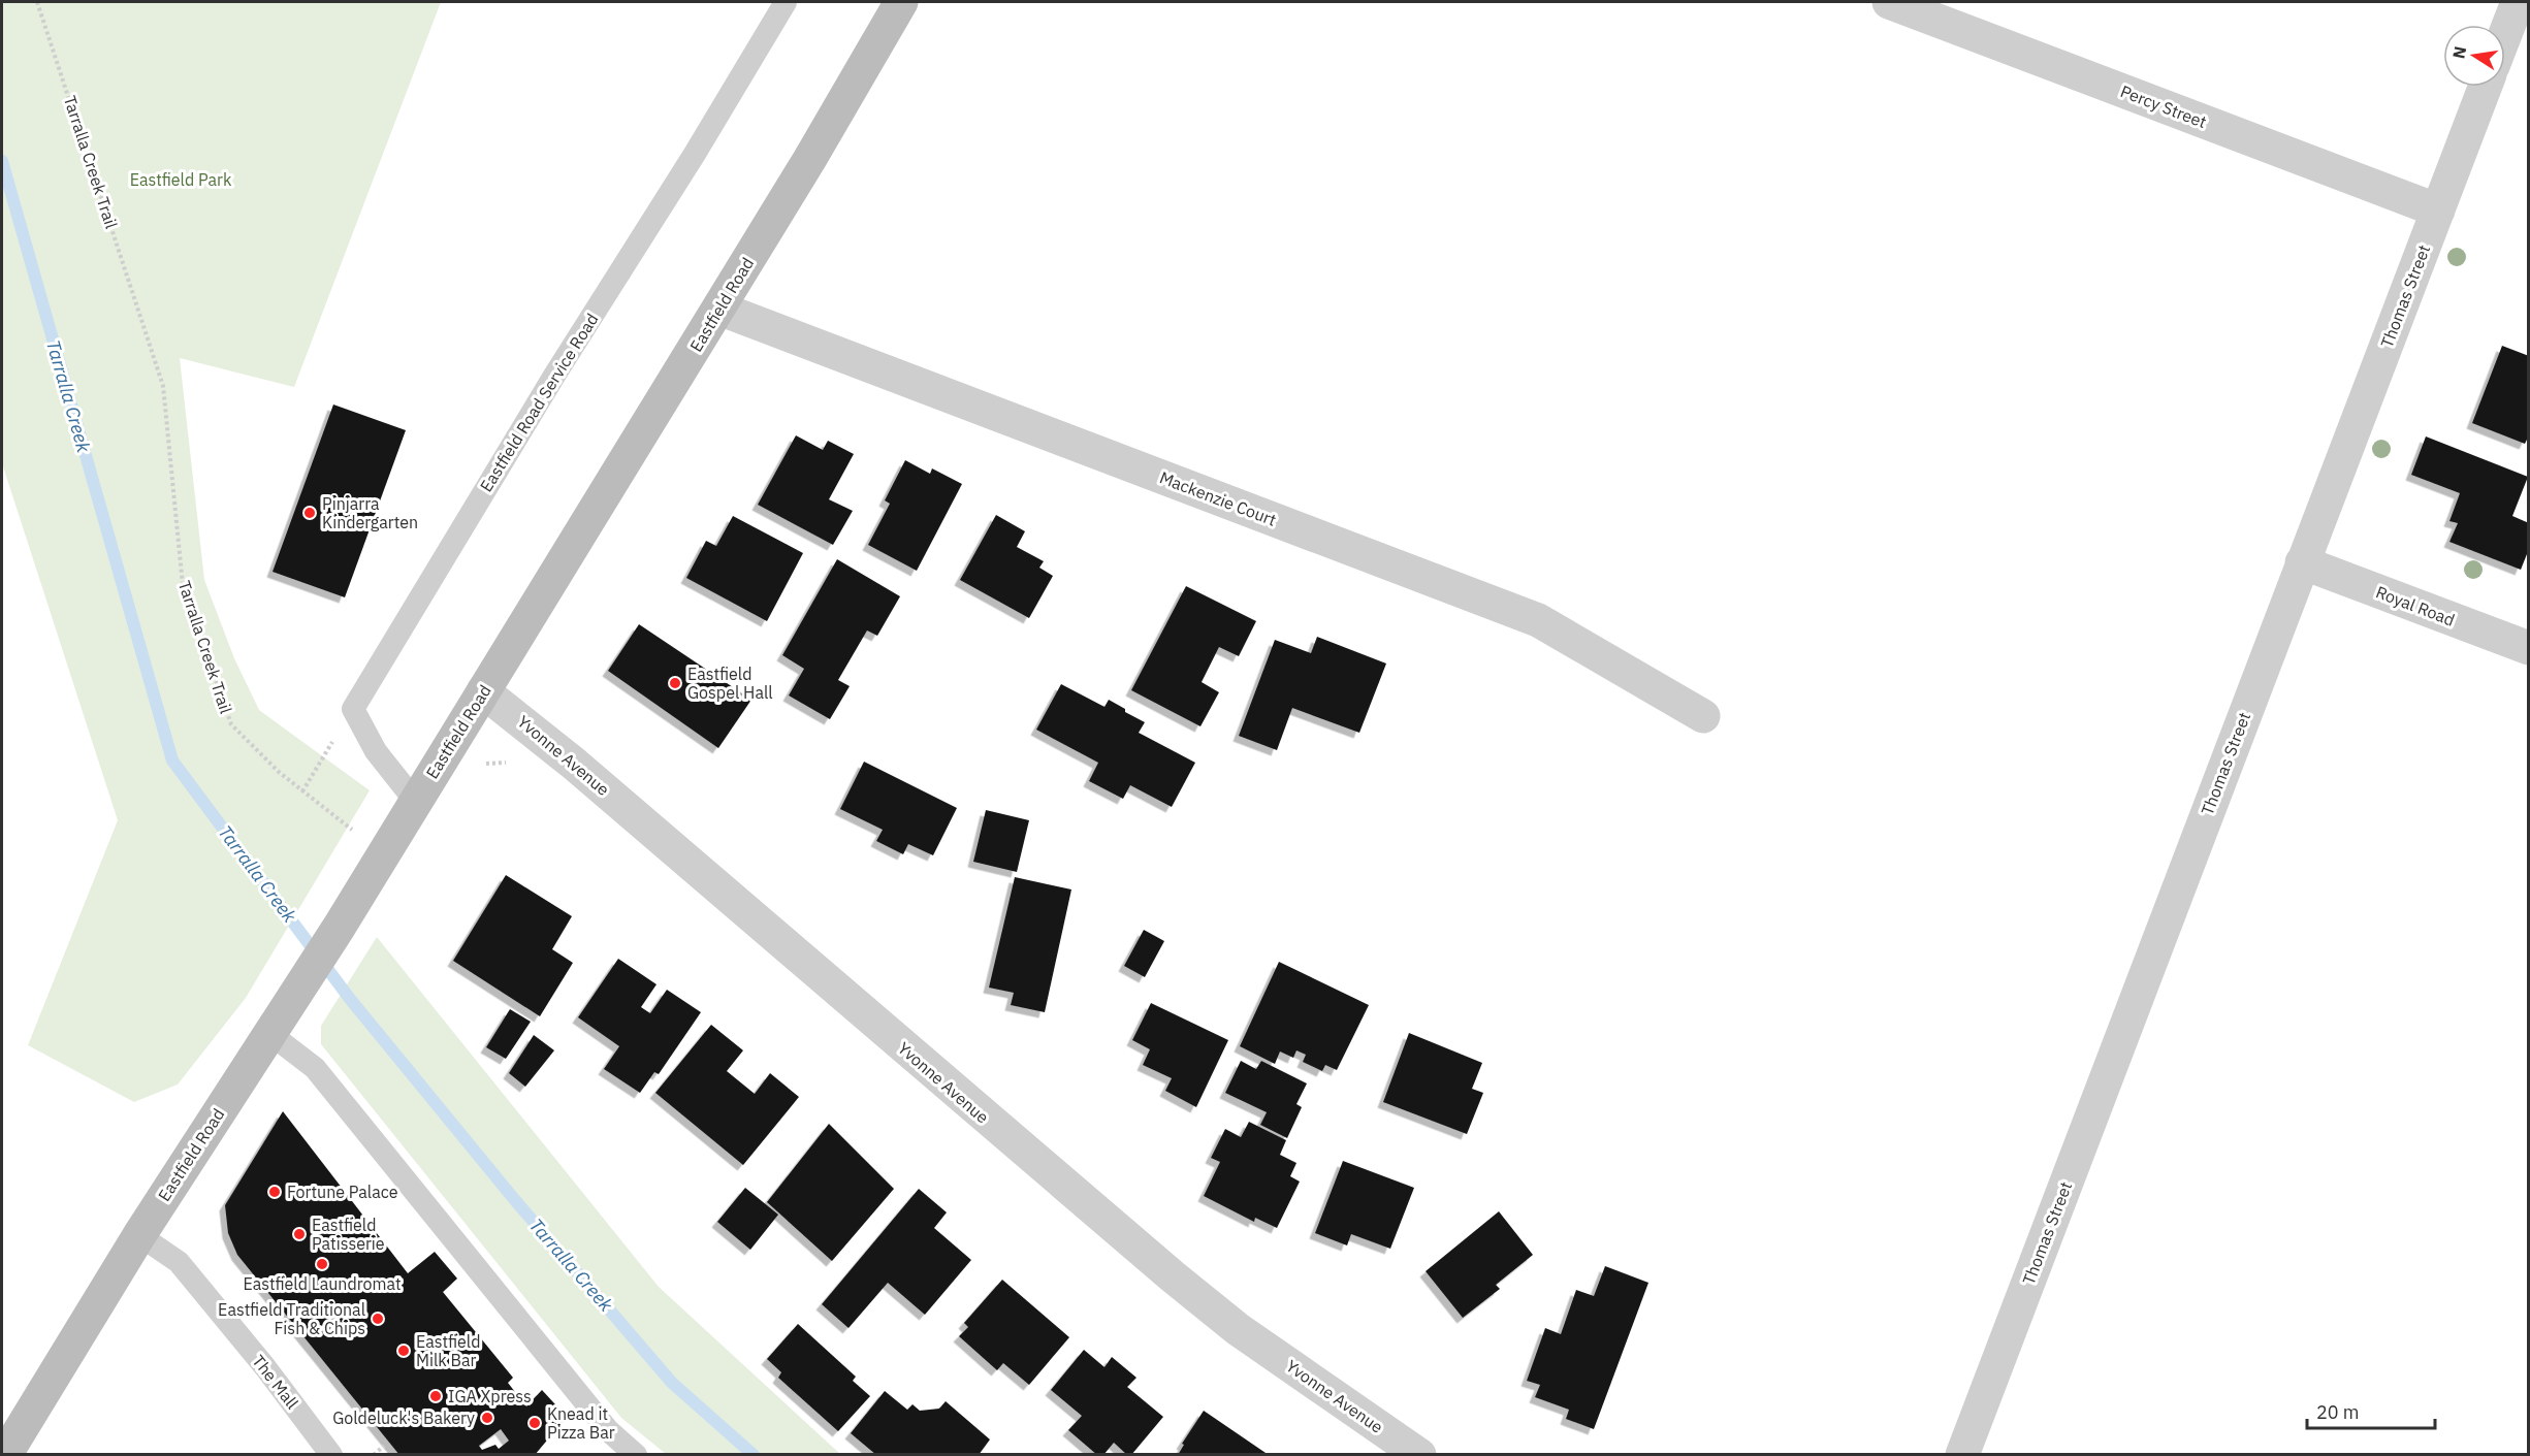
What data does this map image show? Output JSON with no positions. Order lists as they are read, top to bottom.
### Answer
{
  "streets": {
    "main road": ["Eastfield Road"],
    "street": [
      "Percy Street",
      "Thomas Street",
      "Mackenzie Court",
      "Royal Road",
      "Yvonne Avenue"
    ],
    "lane": ["Eastfield Road Service Road", "The Mall"],
    "path": ["Tarralla Creek Trail"]
  },
  "crossings": [
    ["Percy Street", "Thomas Street"],
    ["Tarralla Creek Trail", "Eastfield Road"],
    ["Thomas Street", "Royal Road"],
    ["Eastfield Road", "Mackenzie Court"],
    ["Eastfield Road", "Yvonne Avenue"],
    ["Eastfield Road", "The Mall"]
  ],
  "water": ["Tarralla Creek"],
  "parks": ["Eastfield Park"],
  "places": [
    "Pinjarra Kindergarten",
    "Eastfield Gospel Hall",
    "Fortune Palace",
    "Eastfield Patisserie",
    "Eastfield Laundromat",
    "Eastfield Traditional Fish & Chips",
    "Eastfield Milk Bar",
    "IGA Xpress",
    "Goldeluck's Bakery",
    "Knead it Pizza Bar"
  ],
  "scale_bar": "20 m",
  "north": "left"
}
